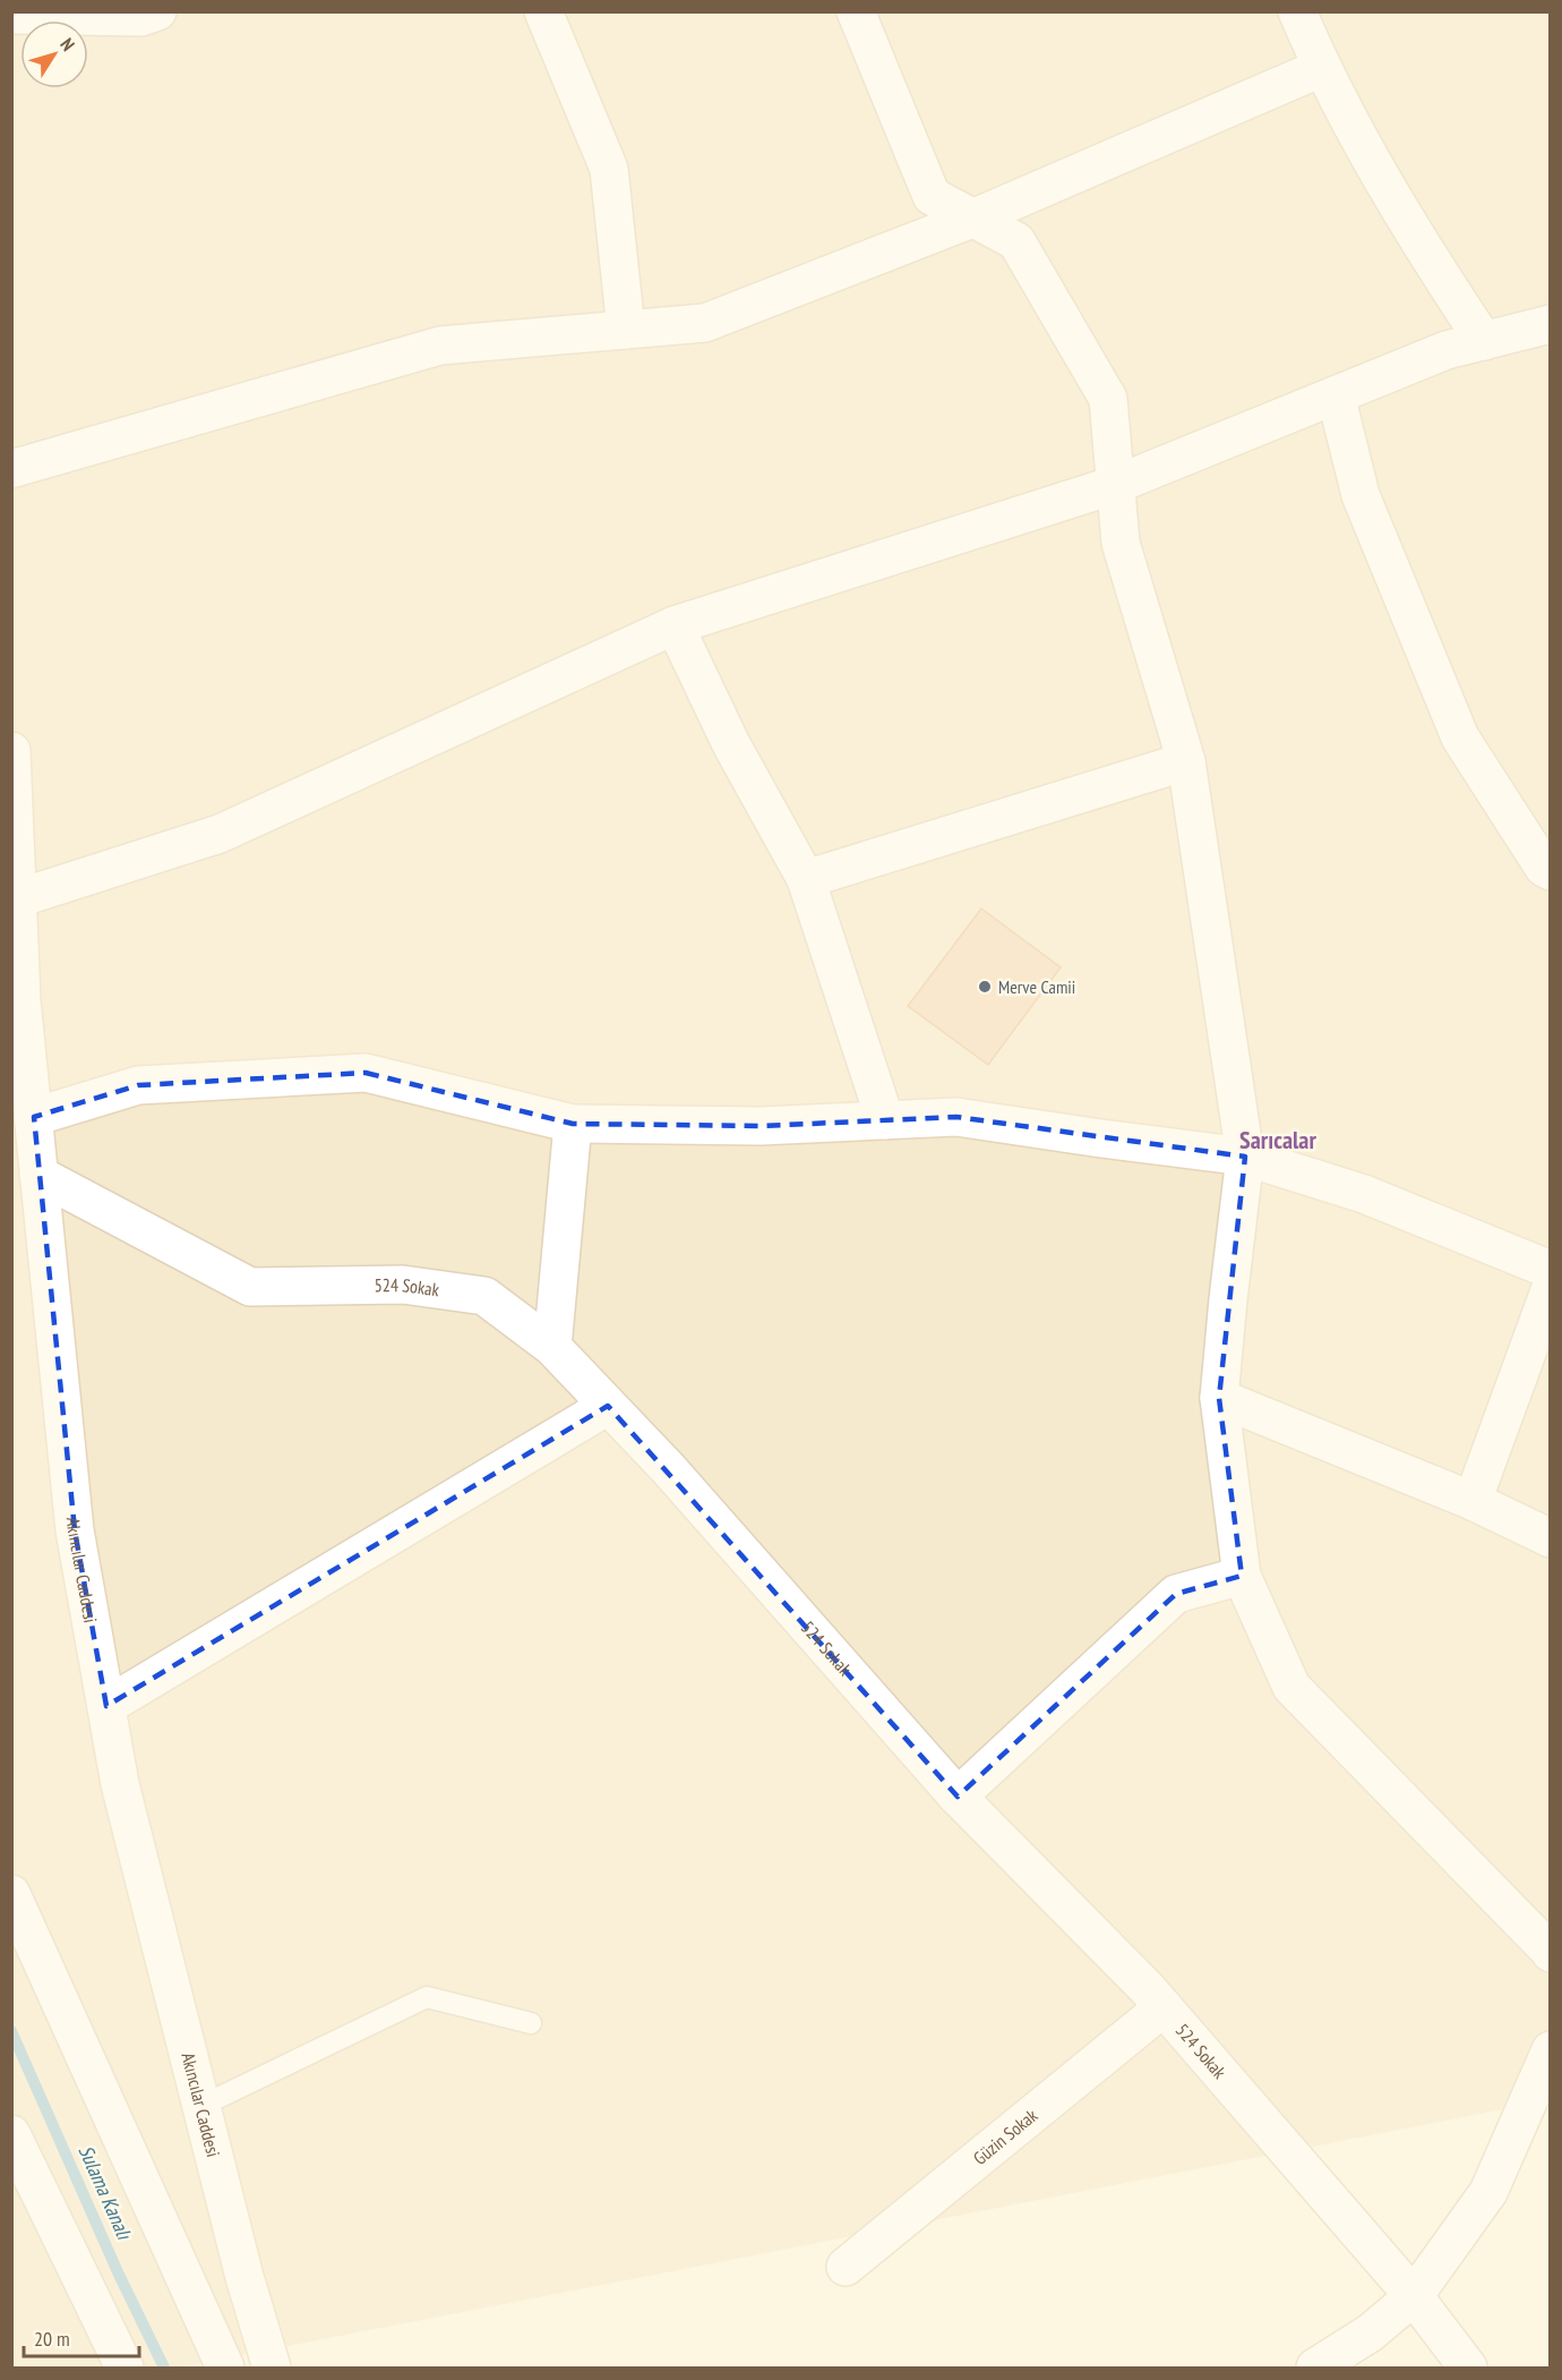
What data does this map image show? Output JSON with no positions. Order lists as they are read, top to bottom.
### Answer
{
  "streets": {
    "street": ["524 Sokak", "Akıncılar Caddesi", "Güzin Sokak"]
  },
  "crossings": [
    ["524 Sokak", "Akıncılar Caddesi"],
    ["524 Sokak", "Güzin Sokak"]
  ],
  "districts": ["Sarıcalar"],
  "water": ["Sulama Kanalı"],
  "places": ["Merve Camii"],
  "scale_bar": "20 m",
  "north": "top right"
}
